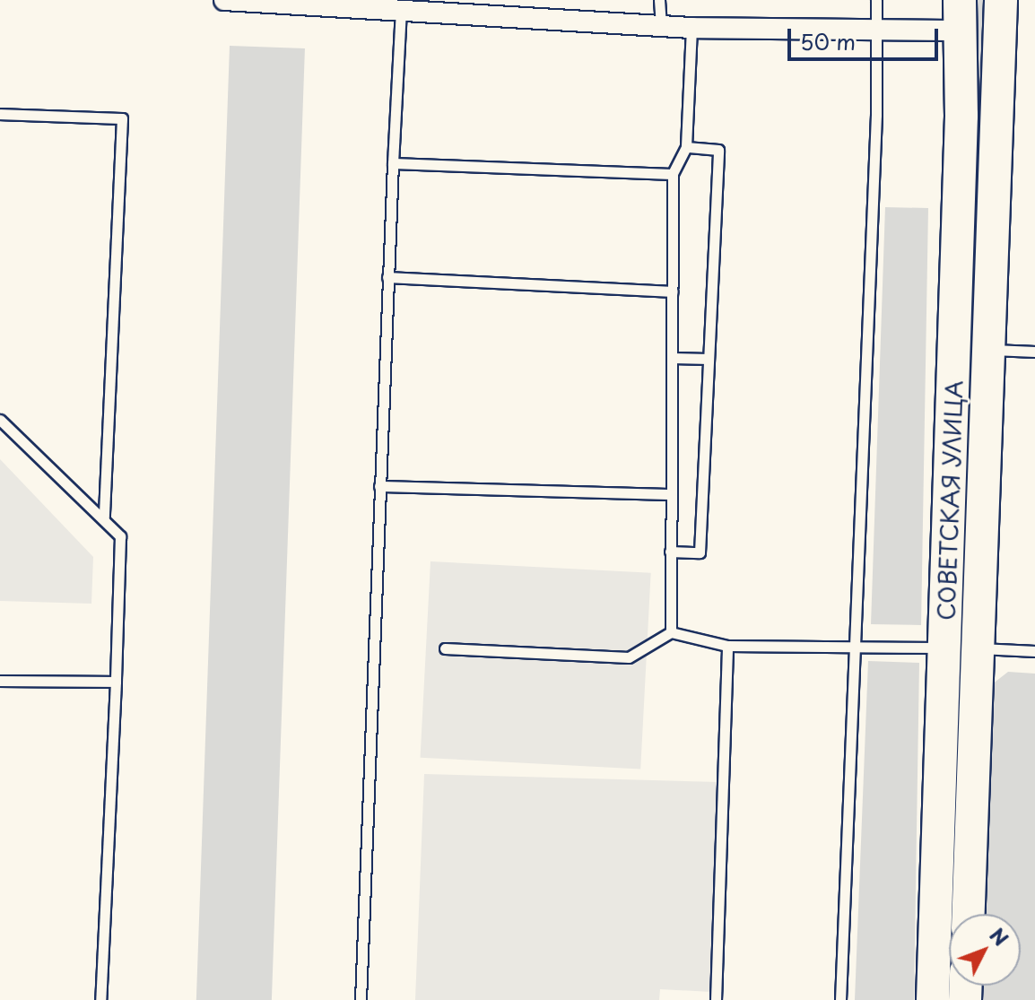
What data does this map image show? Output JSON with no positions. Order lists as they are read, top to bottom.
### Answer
{
  "streets": {
    "main road": ["СОВЕТСКАЯ УЛИЦА"]
  },
  "scale_bar": "50 m",
  "north": "top right"
}
